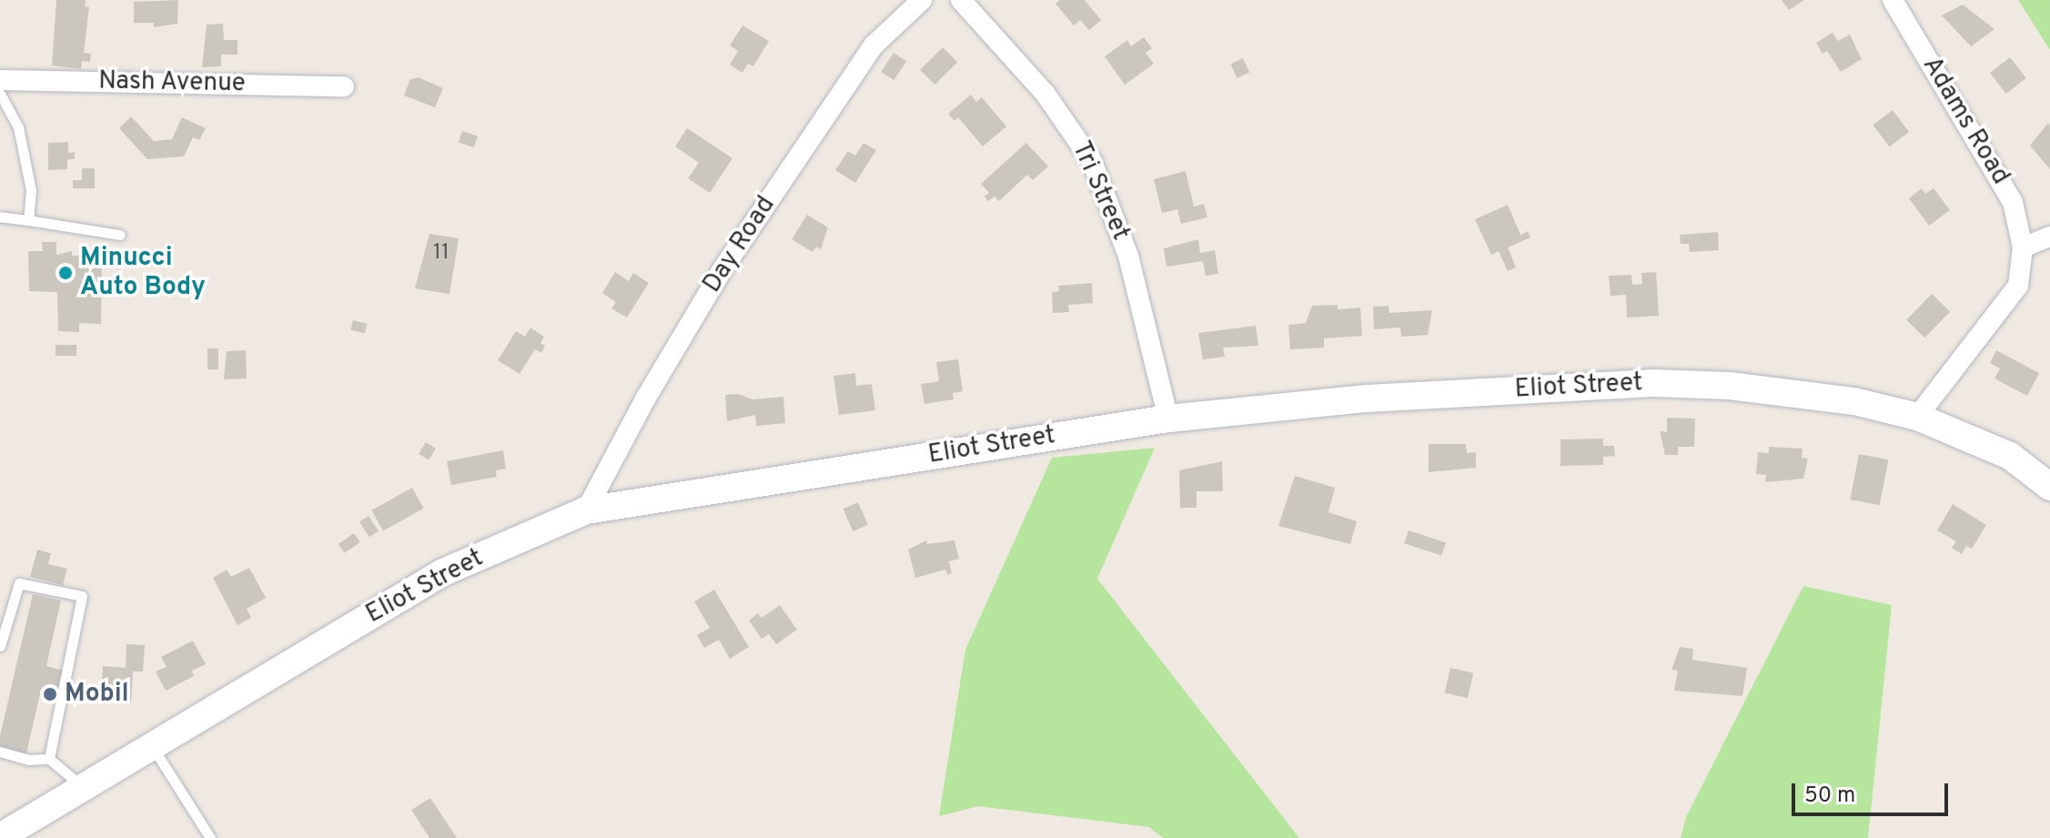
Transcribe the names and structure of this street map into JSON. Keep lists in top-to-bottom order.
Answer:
{
  "streets": {
    "street": [
      "Nash Avenue",
      "Adams Road",
      "Tri Street",
      "Day Road",
      "Eliot Street"
    ]
  },
  "crossings": [
    ["Adams Road", "Eliot Street"],
    ["Tri Street", "Eliot Street"],
    ["Day Road", "Eliot Street"]
  ],
  "places": ["Minucci Auto Body", "Mobil"],
  "house_numbers": ["11"],
  "scale_bar": "50 m"
}
